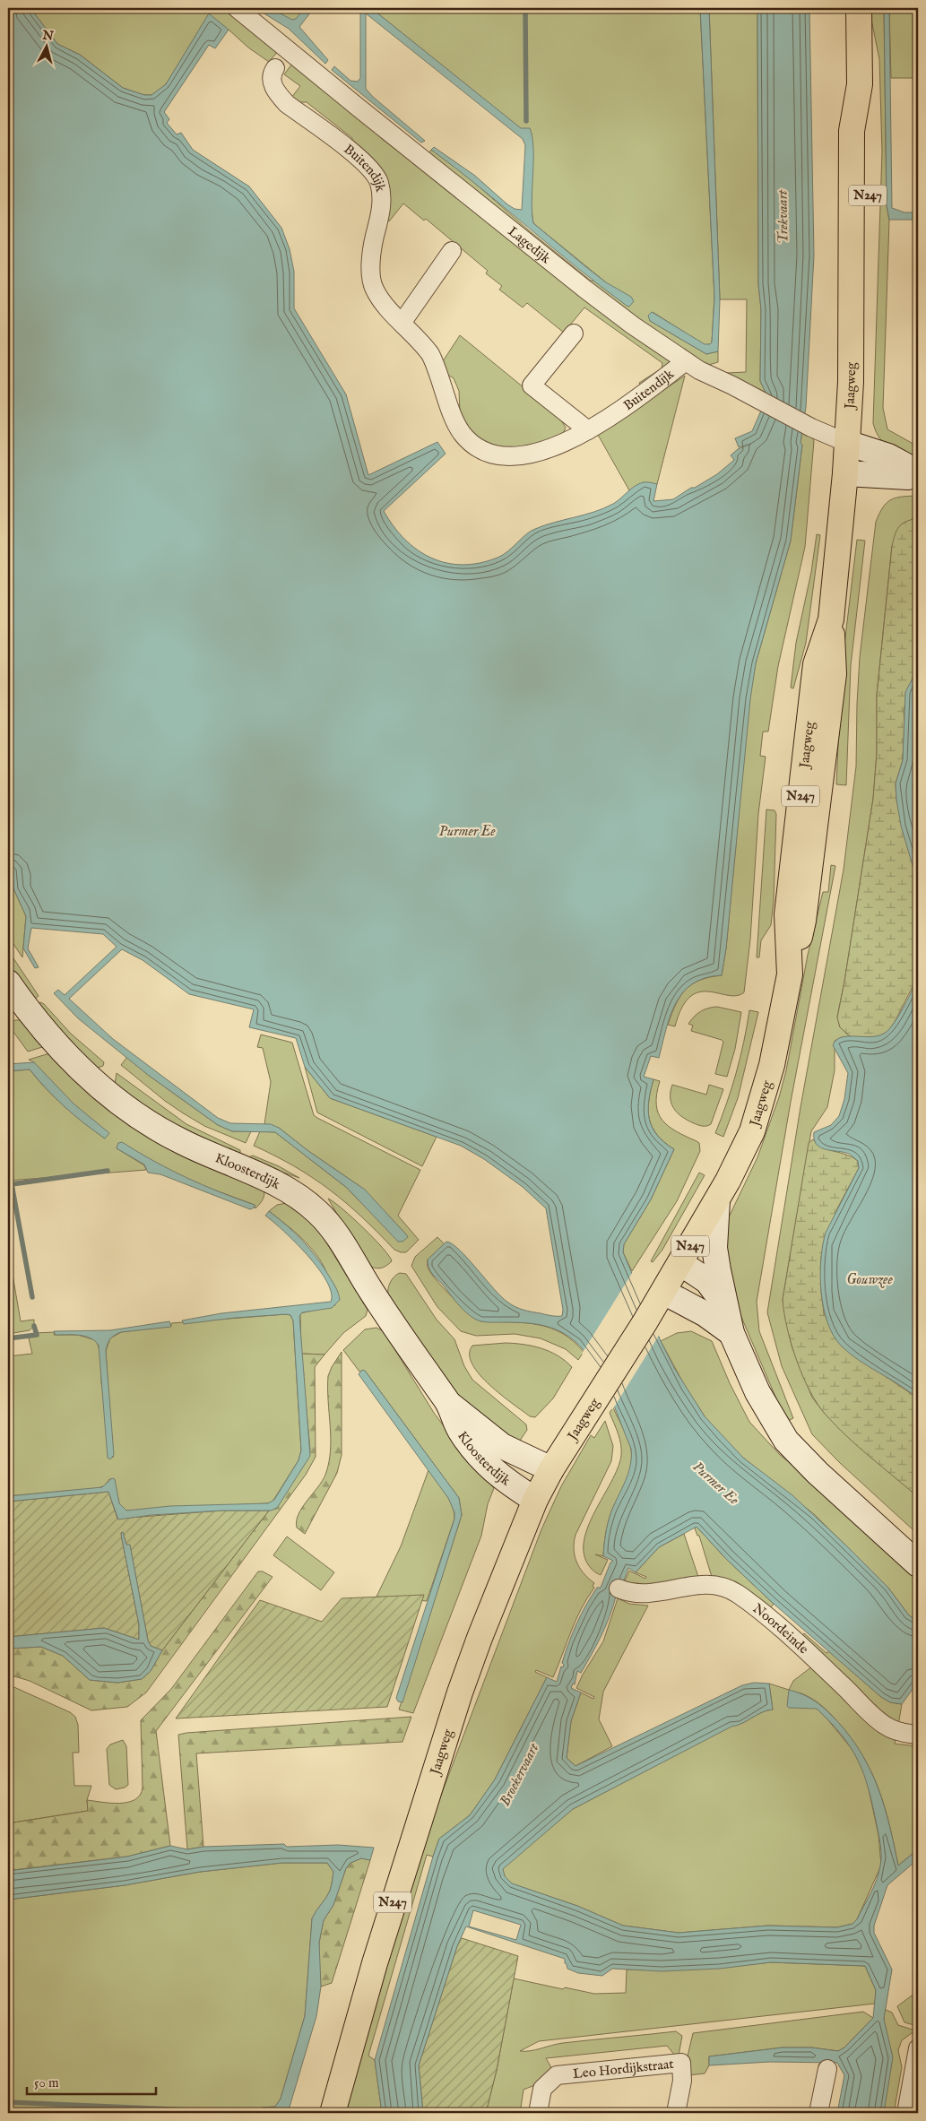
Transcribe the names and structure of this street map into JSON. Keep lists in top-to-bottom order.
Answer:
{
  "streets": {
    "main road": ["N247", "Jaagweg"],
    "street": [
      "Buitendijk",
      "Lagedijk",
      "Kloosterdijk",
      "Noordeinde",
      "Leo Hordijkstraat"
    ]
  },
  "crossings": [
    ["Buitendijk", "Lagedijk"],
    ["Lagedijk", "Jaagweg"],
    ["Jaagweg", "Kloosterdijk"]
  ],
  "water": [
    "Trekvaart",
    "Purmer Ee",
    "Gouwzee",
    "Broekervaart"
  ],
  "scale_bar": "50 m",
  "north": "top"
}
